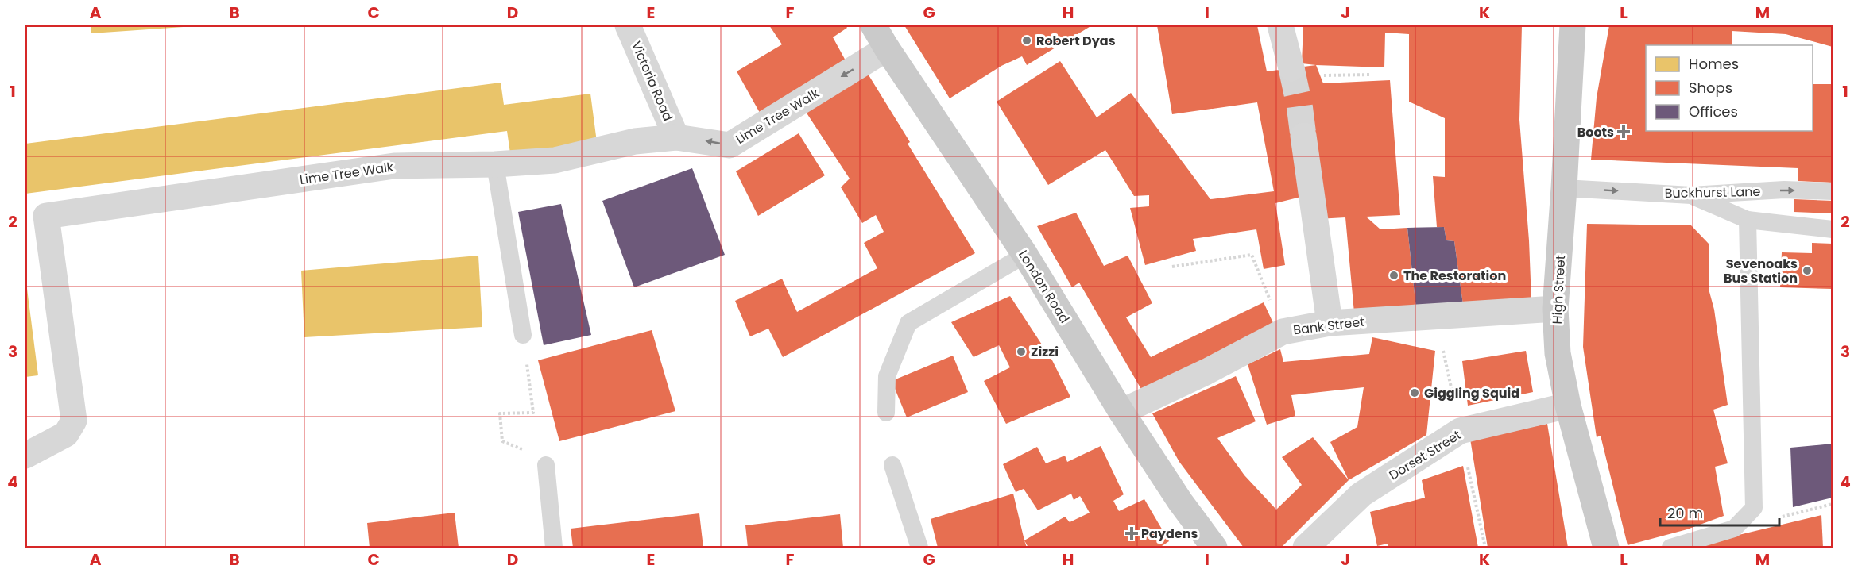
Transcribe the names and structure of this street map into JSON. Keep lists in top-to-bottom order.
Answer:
{
  "streets": {
    "main road": ["London Road", "High Street"],
    "street": [
      "Victoria Road",
      "Lime Tree Walk",
      "Bank Street",
      "Dorset Street"
    ],
    "lane": ["Buckhurst Lane"]
  },
  "crossings": [
    ["Victoria Road", "Lime Tree Walk"],
    ["Lime Tree Walk", "London Road"],
    ["Buckhurst Lane", "High Street"],
    ["London Road", "Bank Street"],
    ["High Street", "Bank Street"],
    ["High Street", "Dorset Street"]
  ],
  "places": {
    "other": [
      "Robert Dyas",
      "Sevenoaks Bus Station",
      "The Restoration",
      "Zizzi",
      "Giggling Squid"
    ],
    "health": ["Boots", "Paydens"]
  },
  "legend": ["Homes", "Shops", "Offices"],
  "scale_bar": "20 m",
  "grid": {
    "columns": [
      "A",
      "B",
      "C",
      "D",
      "E",
      "F",
      "G",
      "H",
      "I",
      "J",
      "K",
      "L",
      "M"
    ],
    "rows": [
      "1",
      "2",
      "3",
      "4"
    ]
  }
}
